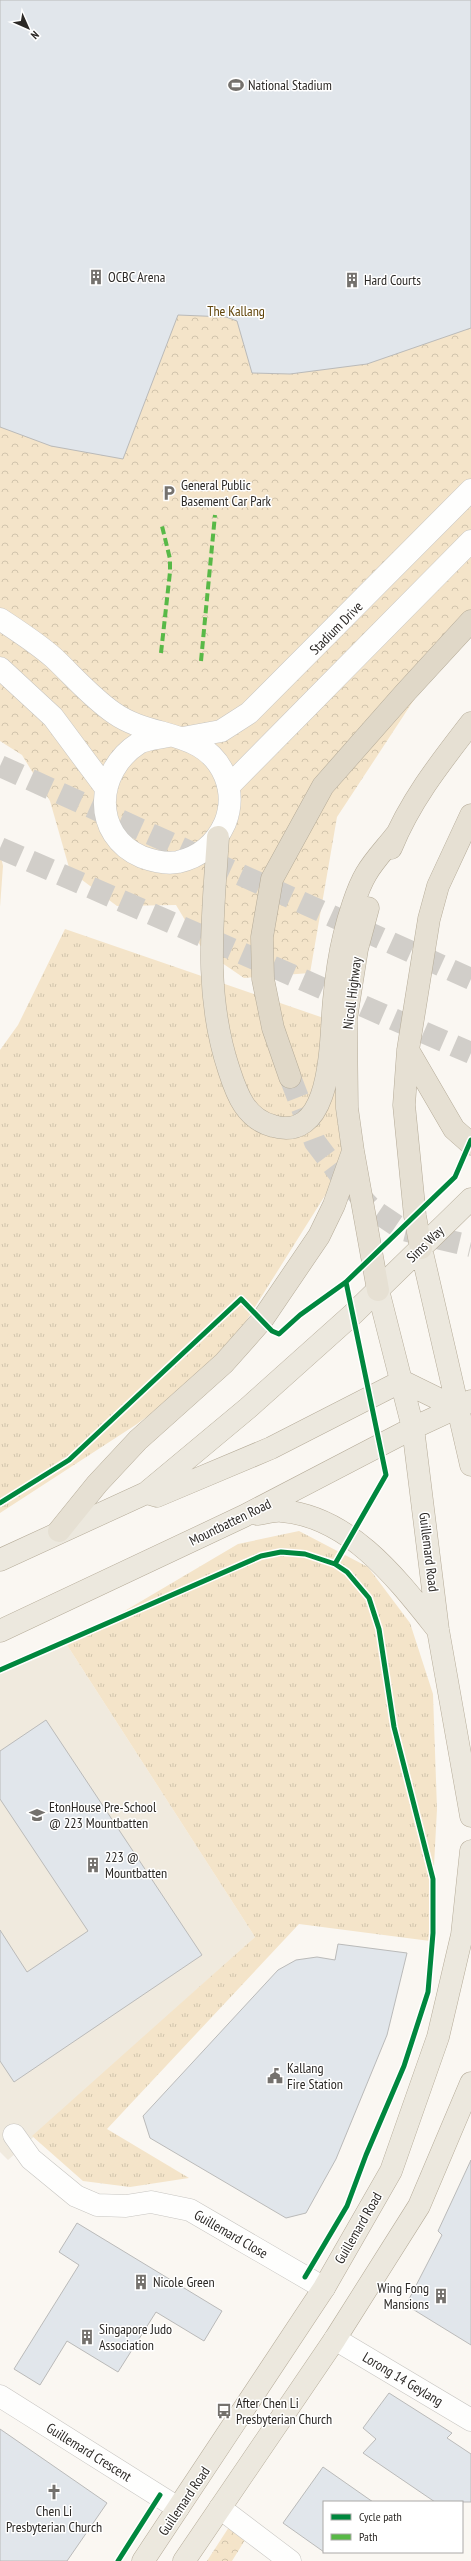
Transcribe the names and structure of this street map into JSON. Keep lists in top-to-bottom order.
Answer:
{
  "streets": {
    "highway": ["Nicoll Highway"],
    "main road": ["Sims Way", "Mountbatten Road", "Guillemard Road"],
    "street": [
      "Stadium Drive",
      "Guillemard Close",
      "Lorong 14 Geylang",
      "Guillemard Crescent"
    ]
  },
  "crossings": [
    ["Nicoll Highway", "Sims Way"],
    ["Nicoll Highway", "Guillemard Road"],
    ["Sims Way", "Guillemard Road"],
    ["Mountbatten Road", "Guillemard Road"],
    ["Guillemard Road", "Guillemard Close"],
    ["Guillemard Road", "Guillemard Crescent"]
  ],
  "parks": ["The Kallang"],
  "places": {
    "sports": ["National Stadium"],
    "building": [
      "OCBC Arena",
      "Hard Courts",
      "223 @ Mountbatten",
      "Nicole Green",
      "Wing Fong Mansions",
      "Singapore Judo Association"
    ],
    "parking": ["General Public Basement Car Park"],
    "school or university": ["EtonHouse Pre-School @ 223 Mountbatten"],
    "public building": ["Kallang Fire Station"],
    "bus stop": ["After Chen Li Presbyterian Church"],
    "church": ["Chen Li Presbyterian Church"]
  },
  "legend": ["Cycle path", "Path"],
  "north": "bottom right"
}
